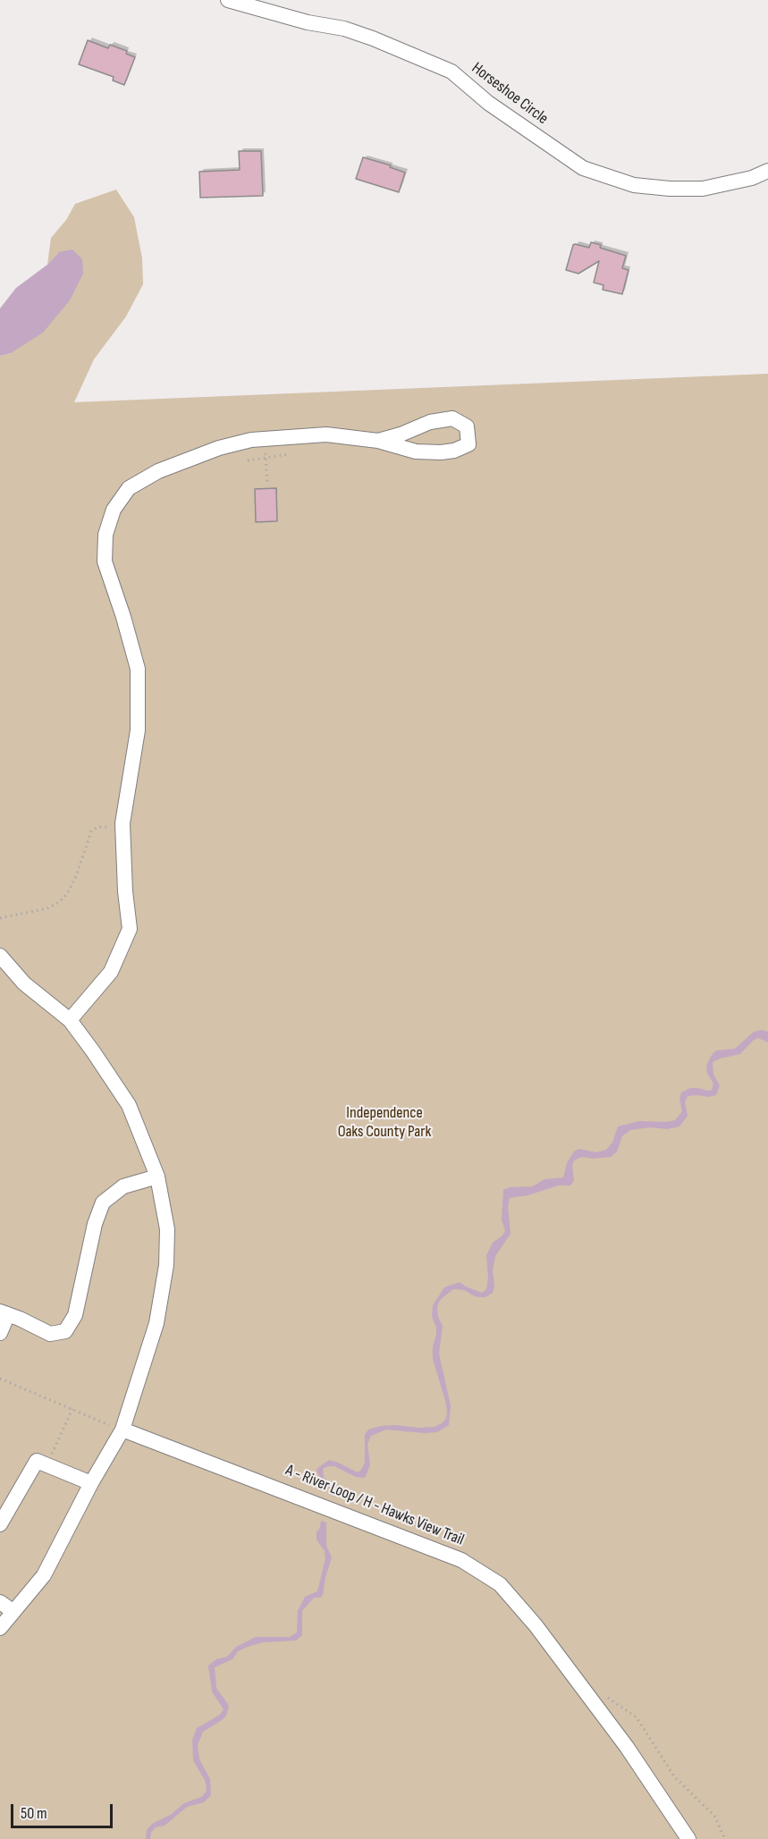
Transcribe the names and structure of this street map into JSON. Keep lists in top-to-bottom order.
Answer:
{
  "streets": {
    "street": ["Horseshoe Circle"]
  },
  "parks": ["Independence Oaks County Park"],
  "scale_bar": "50 m"
}
